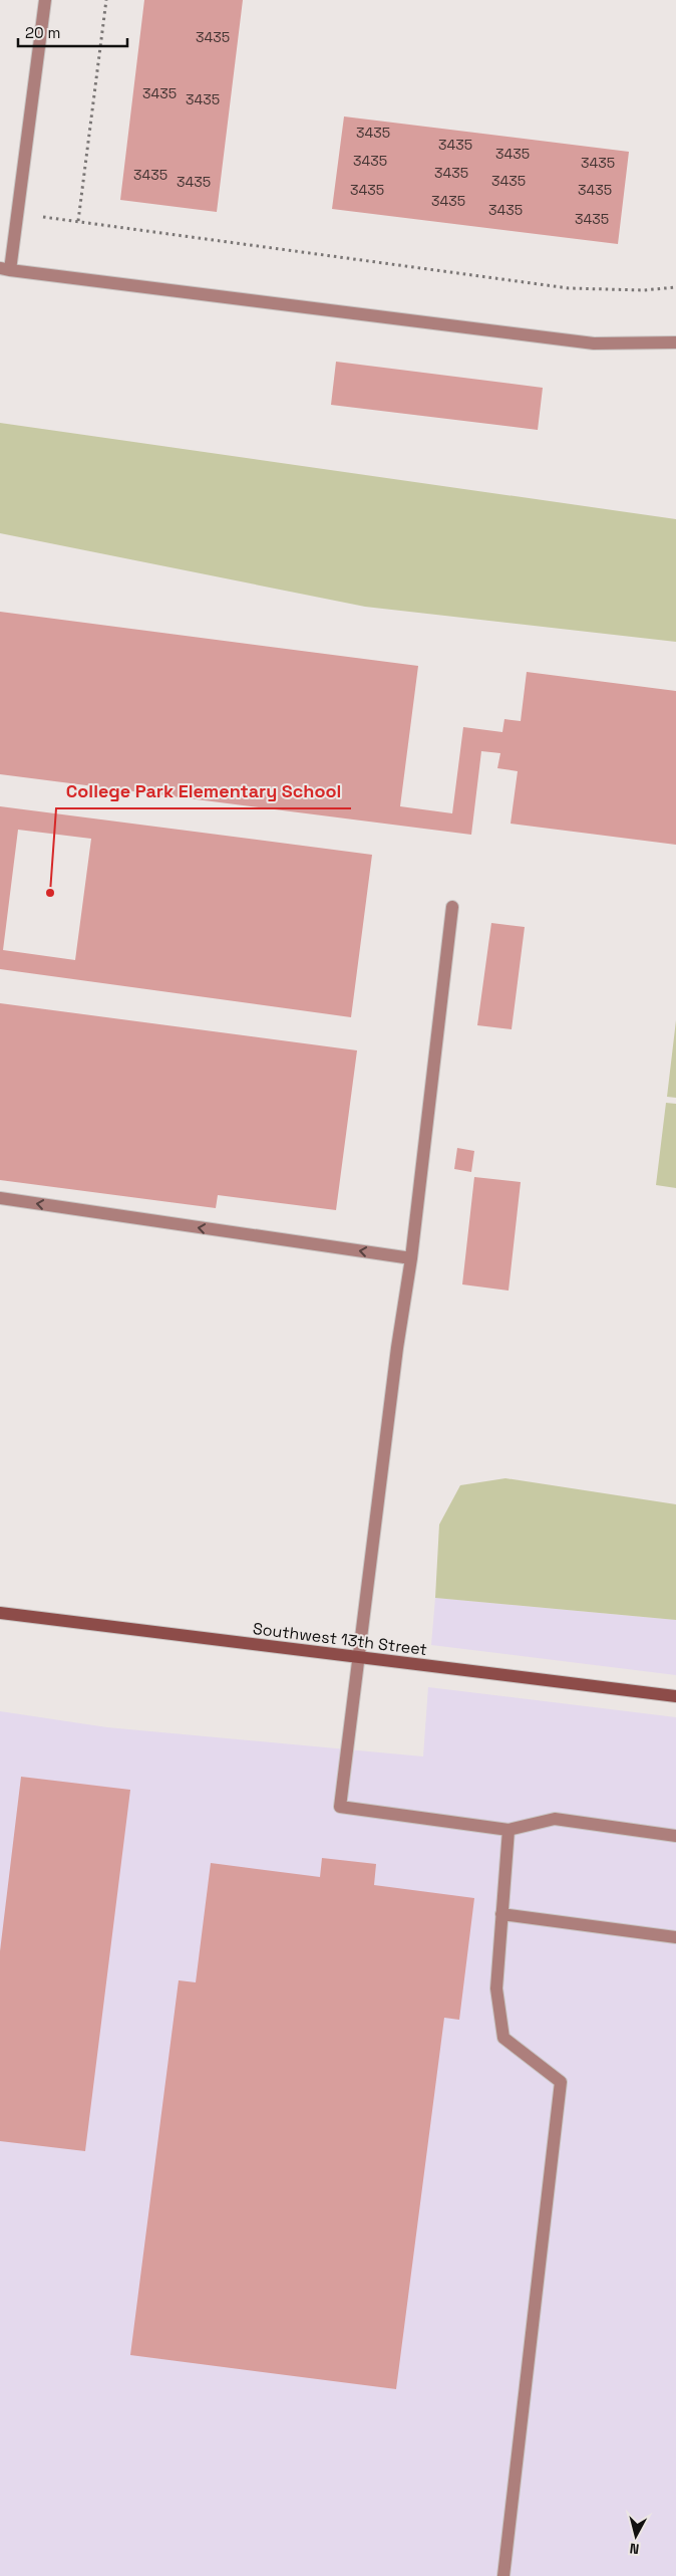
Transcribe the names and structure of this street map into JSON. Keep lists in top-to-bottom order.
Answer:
{
  "streets": {
    "street": ["Southwest 13th Street"]
  },
  "places": ["College Park Elementary School"],
  "house_numbers": [
    "3435",
    "3435",
    "3435",
    "3435",
    "3435",
    "3435",
    "3435",
    "3435",
    "3435",
    "3435",
    "3435",
    "3435",
    "3435",
    "3435",
    "3435",
    "3435",
    "3435"
  ],
  "scale_bar": "20 m",
  "north": "bottom"
}
